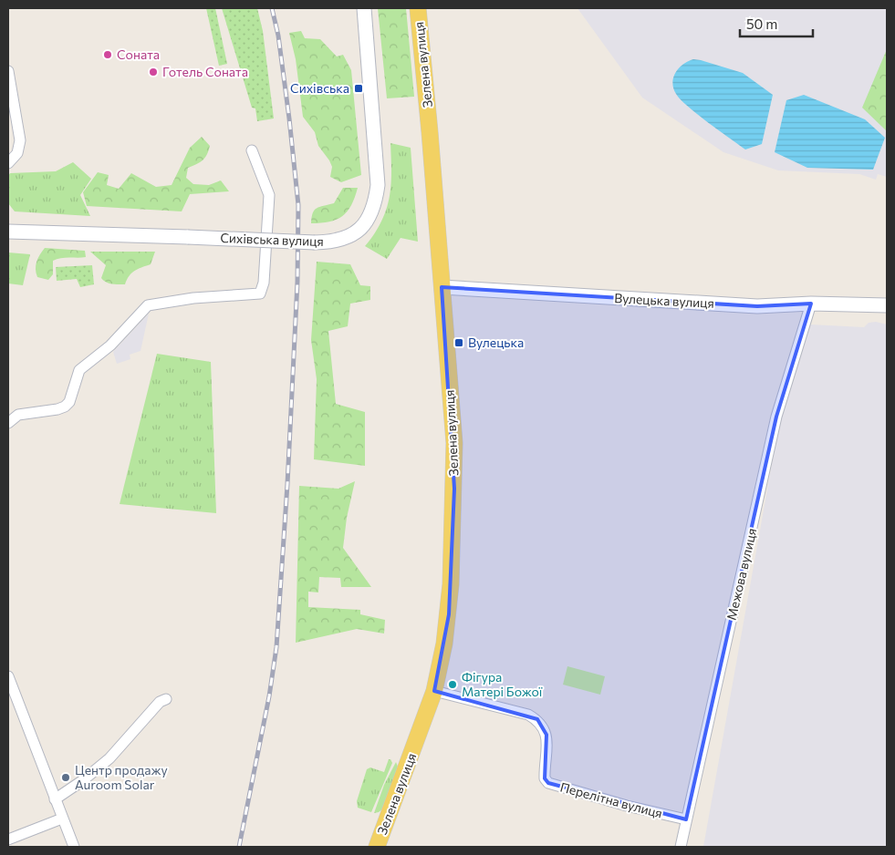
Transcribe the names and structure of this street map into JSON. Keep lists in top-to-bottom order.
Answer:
{
  "streets": {
    "main road": ["Зелена вулиця", "Сихівська вулиця", "Вулецька вулиця"],
    "street": ["Межова вулиця", "Перелітна вулиця"]
  },
  "crossings": [
    ["Зелена вулиця", "Вулецька вулиця"],
    ["Зелена вулиця", "Перелітна вулиця"],
    ["Вулецька вулиця", "Межова вулиця"],
    ["Межова вулиця", "Перелітна вулиця"]
  ],
  "places": {
    "other": [
      "Соната",
      "Готель Соната",
      "Фігура Матері Божої",
      "Центр продажу Auroom Solar"
    ],
    "transit": ["Сихівська", "Вулецька"]
  },
  "scale_bar": "50 m"
}
